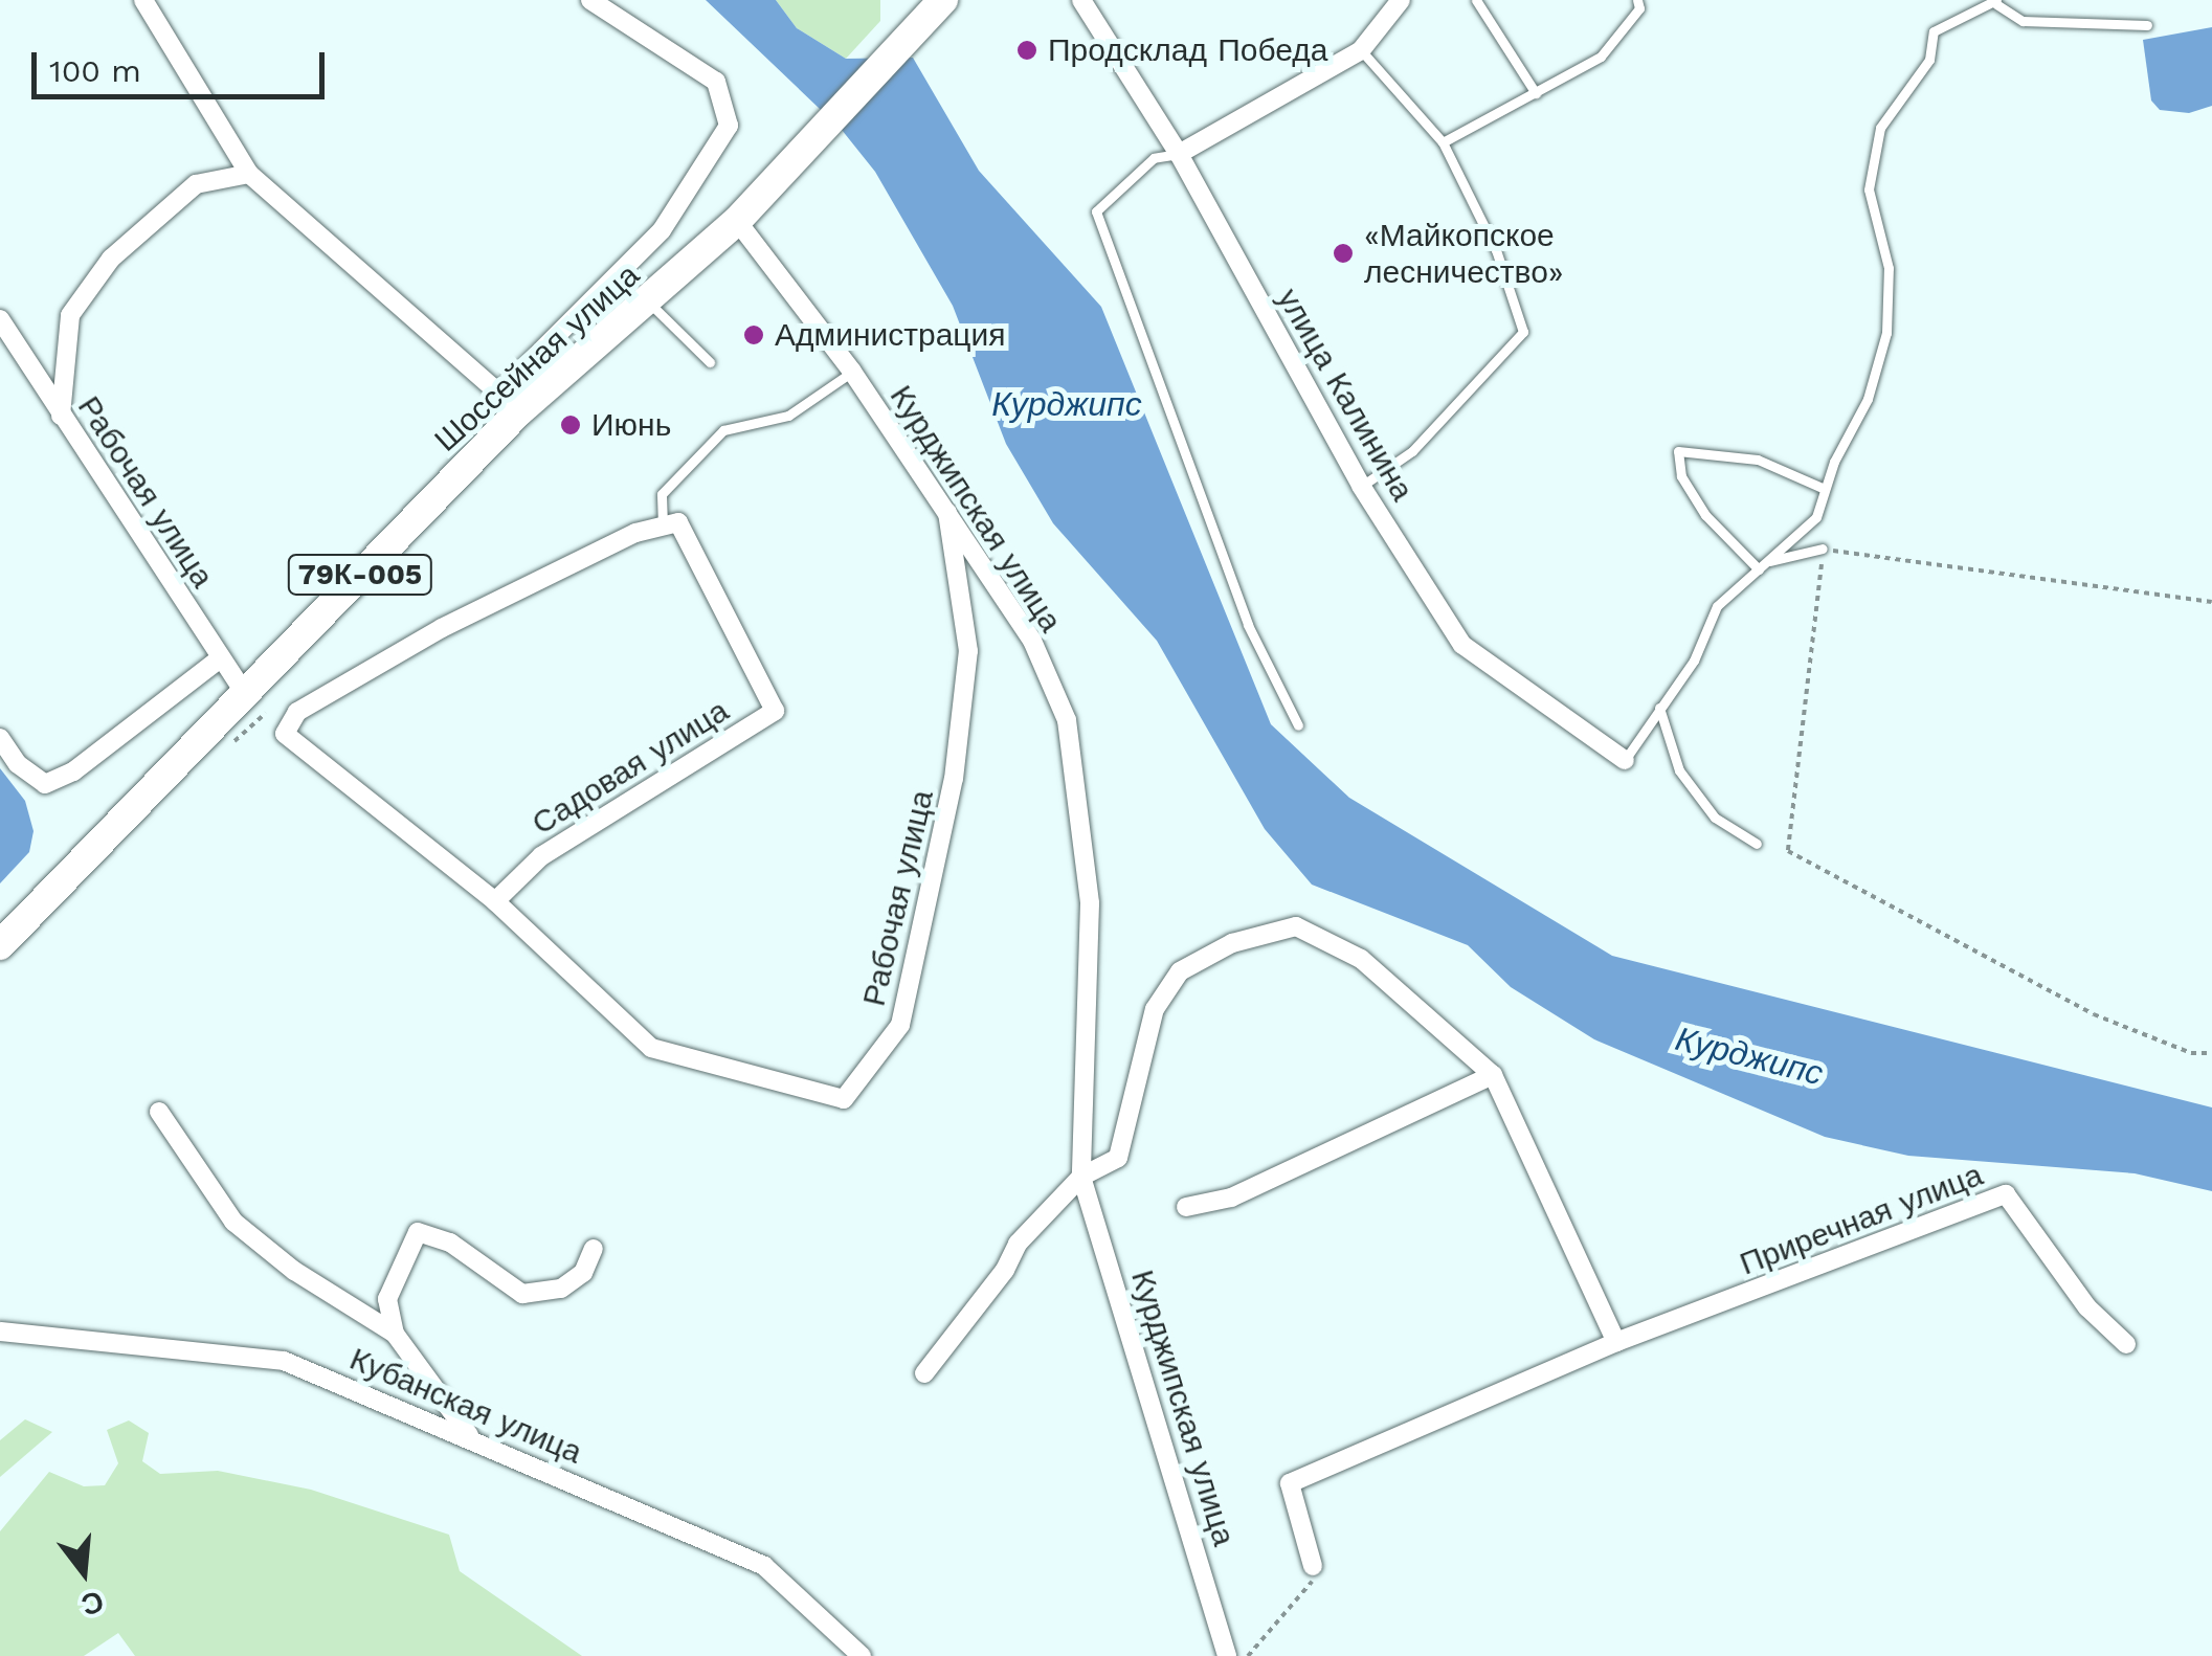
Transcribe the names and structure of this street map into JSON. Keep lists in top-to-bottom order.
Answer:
{
  "streets": {
    "main road": ["Шоссейная улица", "79К-005"],
    "street": [
      "улица Калинина",
      "Рабочая улица",
      "Курджипская улица",
      "Садовая улица",
      "Приречная улица",
      "Кубанская улица"
    ]
  },
  "crossings": [
    ["Шоссейная улица", "Рабочая улица"],
    ["Шоссейная улица", "Курджипская улица"],
    ["Рабочая улица", "Курджипская улица"],
    ["Рабочая улица", "Садовая улица"]
  ],
  "water": ["Курджипс"],
  "places": [
    "Продсклад Победа",
    "«Майкопское лесничество»",
    "Администрация",
    "Июнь"
  ],
  "scale_bar": "100 m",
  "north": "bottom"
}
